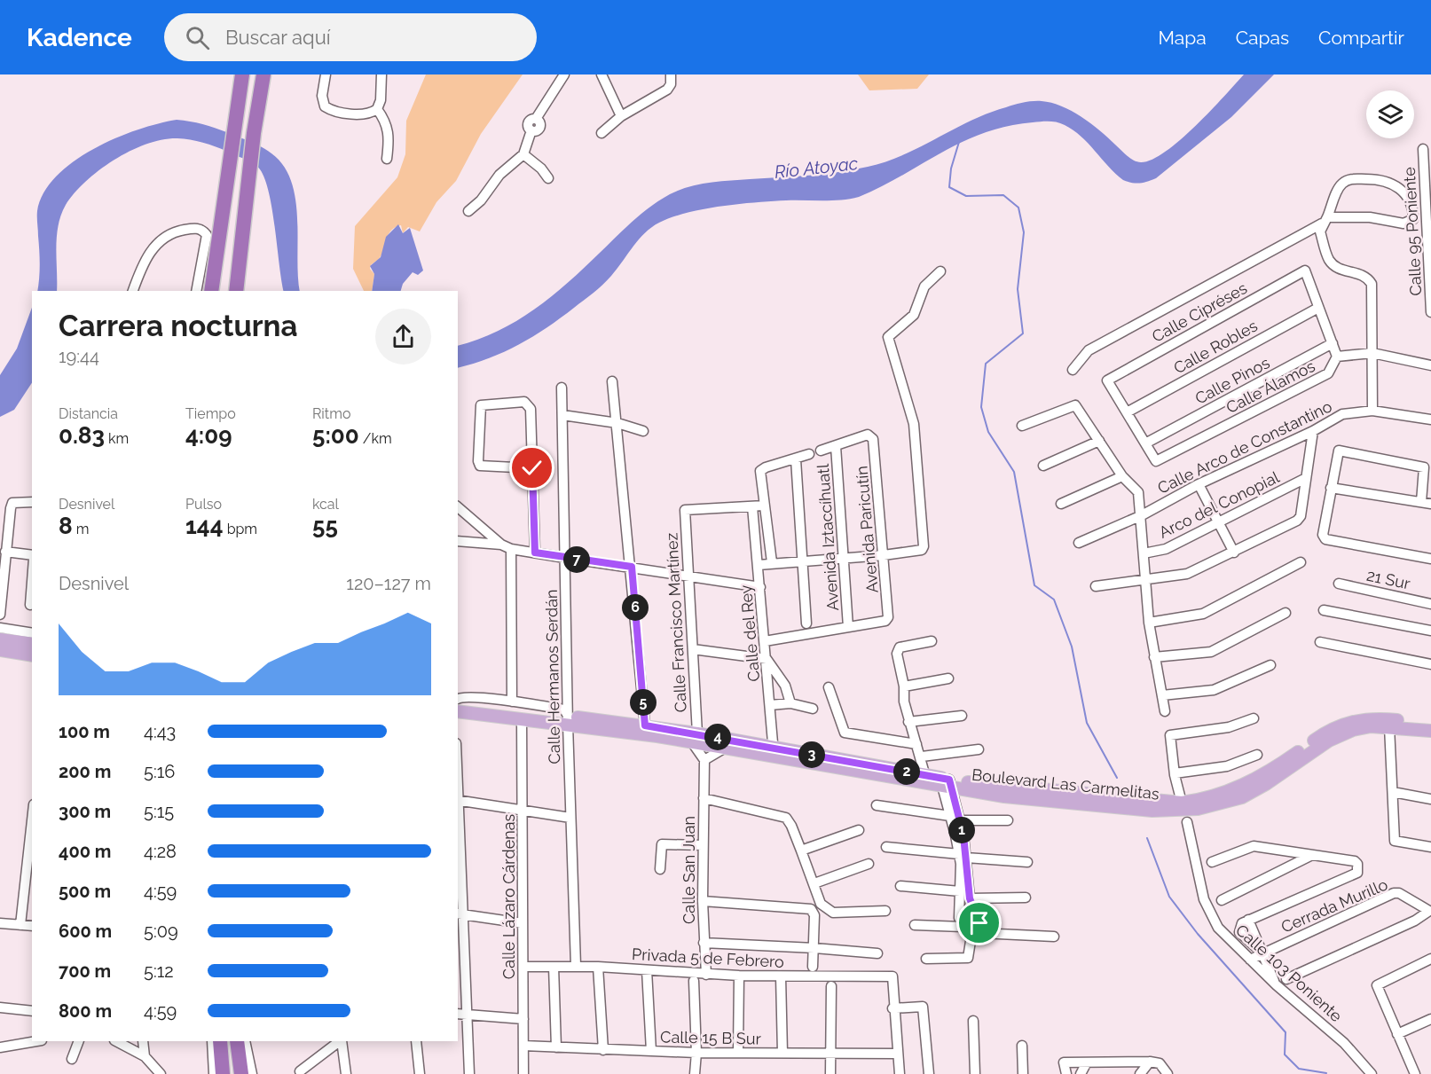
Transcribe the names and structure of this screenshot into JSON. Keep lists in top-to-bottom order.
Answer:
{
  "streets": {
    "main road": ["Boulevard Las Carmelitas"],
    "street": [
      "Calle 95 Poniente",
      "Calle Cipréses",
      "Calle Robles",
      "Calle Pinos",
      "Calle Álamos",
      "Calle Arco de Constantino",
      "Arco del Conopial",
      "Avenida Paricutín",
      "Avenida Iztaccíhuatl",
      "21 Sur",
      "Calle Francisco Martínez",
      "Calle del Rey",
      "Calle Hermanos Serdán",
      "Calle San Juan",
      "Calle Lázaro Cárdenas",
      "Cerrada Murillo",
      "Privada 5 de Febrero",
      "Calle 103 Poniente",
      "Calle 15 B Sur"
    ]
  },
  "crossings": [
    ["Calle Cipréses", "Calle Robles"],
    ["Calle Pinos", "Calle Álamos"],
    ["Avenida Paricutín", "Avenida Iztaccíhuatl"],
    ["Calle Francisco Martínez", "Calle del Rey"],
    ["Calle Francisco Martínez", "Boulevard Las Carmelitas"],
    ["Calle del Rey", "Boulevard Las Carmelitas"],
    ["Calle Hermanos Serdán", "Boulevard Las Carmelitas"],
    ["Calle Hermanos Serdán", "Privada 5 de Febrero"],
    ["Boulevard Las Carmelitas", "Calle Lázaro Cárdenas"],
    ["Calle San Juan", "Privada 5 de Febrero"],
    ["Calle Lázaro Cárdenas", "Privada 5 de Febrero"],
    ["Calle Lázaro Cárdenas", "Calle 15 B Sur"],
    ["Cerrada Murillo", "Calle 103 Poniente"]
  ],
  "water": ["Río Atoyac"],
  "page": {
    "header": "Kadence",
    "search": "Buscar aquí",
    "nav": ["Mapa", "Capas", "Compartir"],
    "heading": ["Carrera nocturna", "19:44"],
    "stats": [
      ["Distancia", "0.83 km"],
      ["Tiempo", "4:09"],
      ["Ritmo", "5:00 /km"],
      ["Desnivel", "8 m"],
      ["Pulso", "144 bpm"],
      ["kcal", "55"]
    ],
    "pins": [
      "7",
      "6",
      "5",
      "4",
      "3",
      "2",
      "1"
    ],
    "chart": ["Desnivel", "120–127 m"],
    "list": [
      {
        "name": "100 m",
        "note": "4:43"
      },
      {
        "name": "200 m",
        "note": "5:16"
      },
      {
        "name": "300 m",
        "note": "5:15"
      },
      {
        "name": "400 m",
        "note": "4:28"
      },
      {
        "name": "500 m",
        "note": "4:59"
      },
      {
        "name": "600 m",
        "note": "5:09"
      },
      {
        "name": "700 m",
        "note": "5:12"
      },
      {
        "name": "800 m",
        "note": "4:59"
      }
    ]
  }
}
